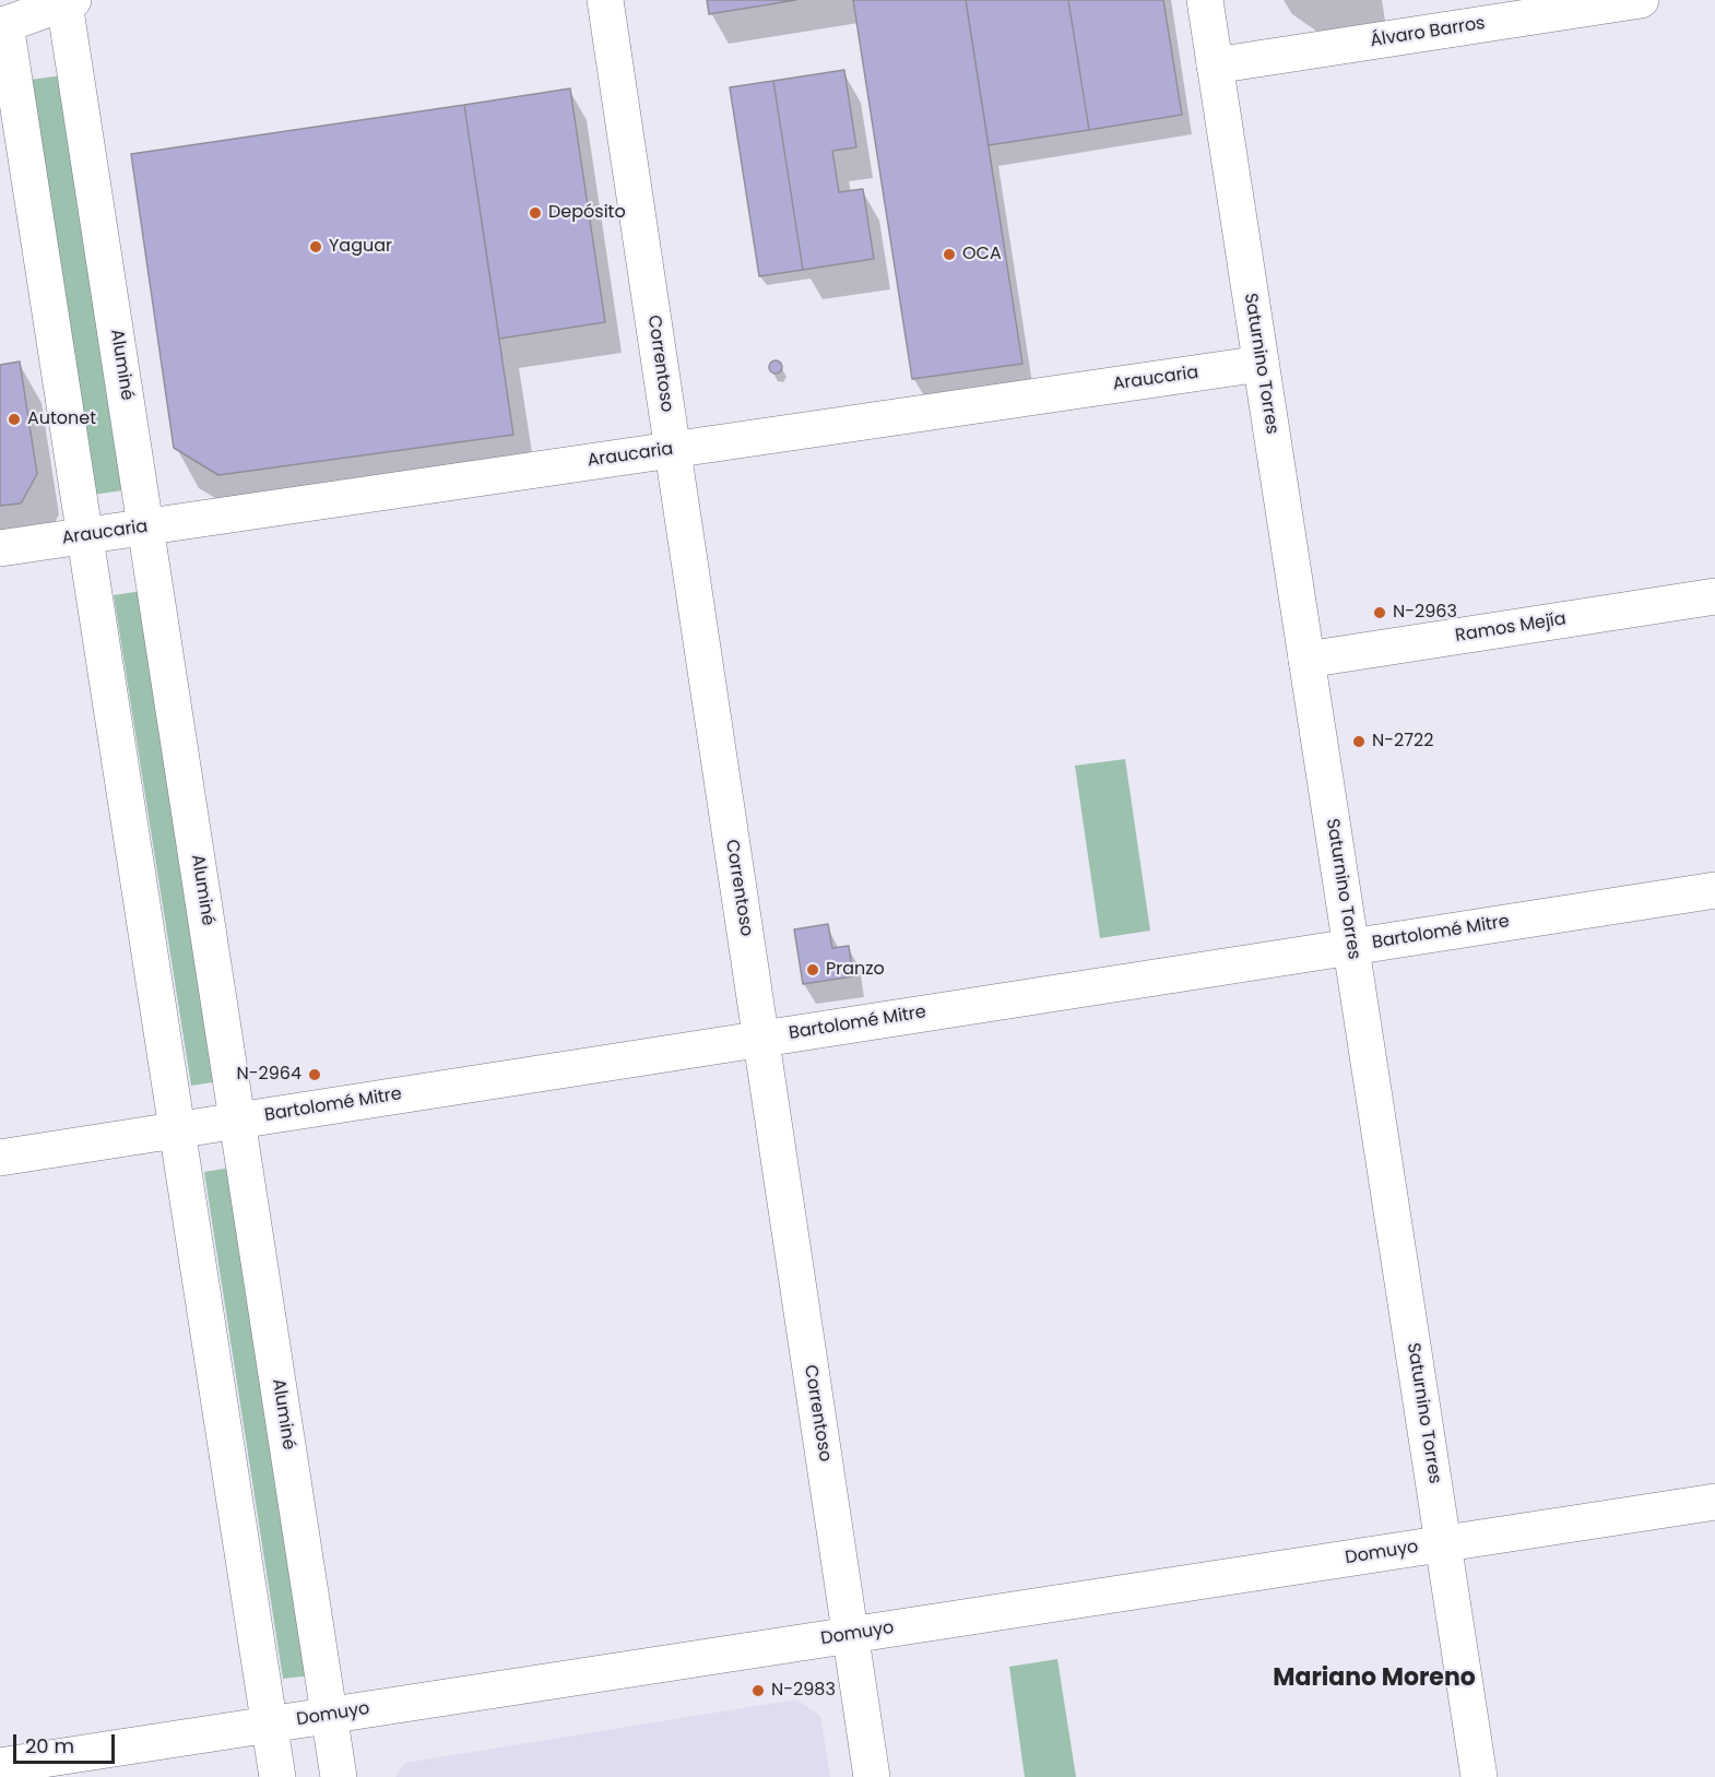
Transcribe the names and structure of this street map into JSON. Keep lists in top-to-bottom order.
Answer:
{
  "streets": {
    "main road": [
      "Álvaro Barros",
      "Correntoso",
      "Saturnino Torres",
      "Aluminé",
      "Araucaria",
      "Ramos Mejía",
      "Bartolomé Mitre",
      "Domuyo"
    ]
  },
  "crossings": [
    ["Álvaro Barros", "Saturnino Torres"],
    ["Correntoso", "Araucaria"],
    ["Correntoso", "Bartolomé Mitre"],
    ["Correntoso", "Domuyo"],
    ["Saturnino Torres", "Araucaria"],
    ["Saturnino Torres", "Ramos Mejía"],
    ["Saturnino Torres", "Bartolomé Mitre"],
    ["Saturnino Torres", "Domuyo"],
    ["Aluminé", "Araucaria"],
    ["Aluminé", "Bartolomé Mitre"],
    ["Aluminé", "Domuyo"]
  ],
  "districts": ["Mariano Moreno"],
  "places": [
    "Depósito",
    "Yaguar",
    "OCA",
    "Autonet",
    "N-2963",
    "N-2722",
    "Pranzo",
    "N-2964",
    "N-2983"
  ],
  "scale_bar": "20 m"
}
